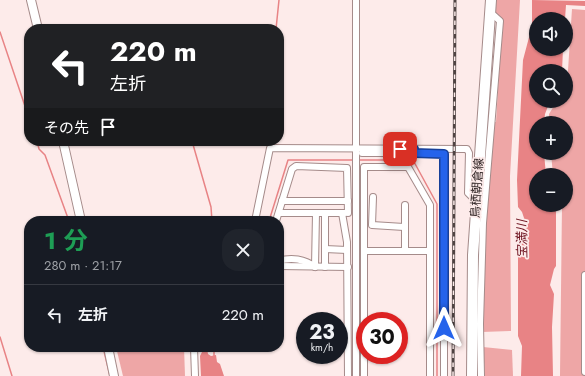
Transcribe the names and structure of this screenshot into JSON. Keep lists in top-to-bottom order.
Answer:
{
  "streets": {
    "main road": ["鳥栖朝倉線"]
  },
  "water": ["宝満川"],
  "page": {
    "map_buttons": ["+", "−"],
    "turn": ["220 m", "左折"],
    "then": "その先",
    "heading": ["1 分", "280 m · 21:17"],
    "list": [
      {
        "name": "左折",
        "value": "220 m"
      }
    ],
    "speed": "23 km/h",
    "limit": "30"
  }
}
